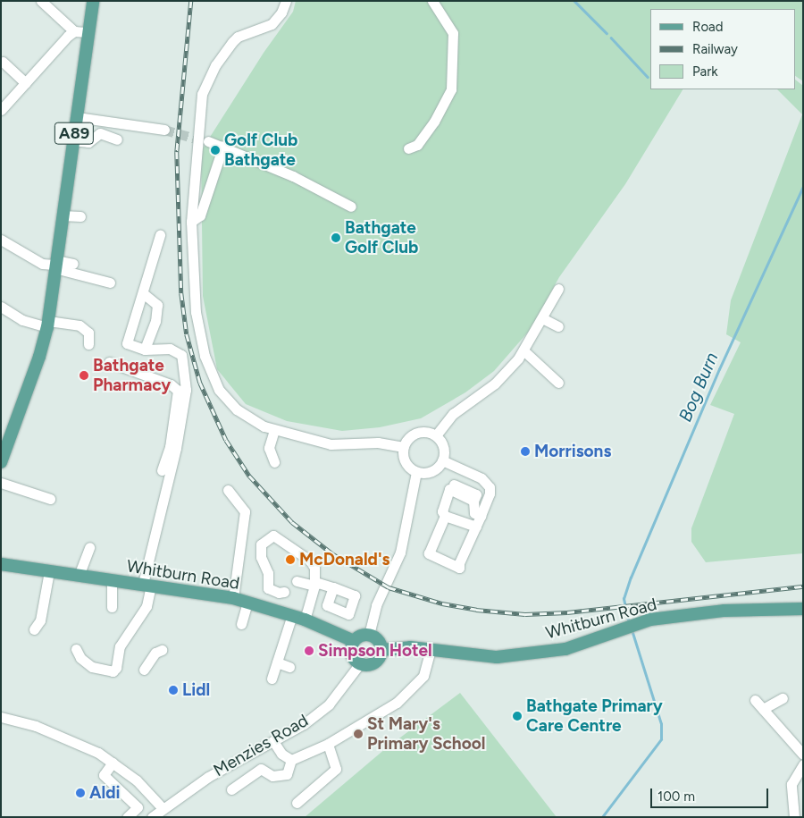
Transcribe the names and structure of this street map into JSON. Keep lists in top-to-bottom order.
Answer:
{
  "streets": {
    "main road": ["A89", "Whitburn Road"],
    "street": ["Menzies Road"]
  },
  "crossings": [
    ["Whitburn Road", "Menzies Road"]
  ],
  "water": ["Bog Burn"],
  "places": [
    "Golf Club Bathgate",
    "Bathgate Golf Club",
    "Bathgate Pharmacy",
    "Morrisons",
    "McDonald's",
    "Simpson Hotel",
    "Lidl",
    "Bathgate Primary Care Centre",
    "St Mary's Primary School",
    "Aldi"
  ],
  "legend": ["Road", "Railway", "Park"],
  "scale_bar": "100 m"
}
